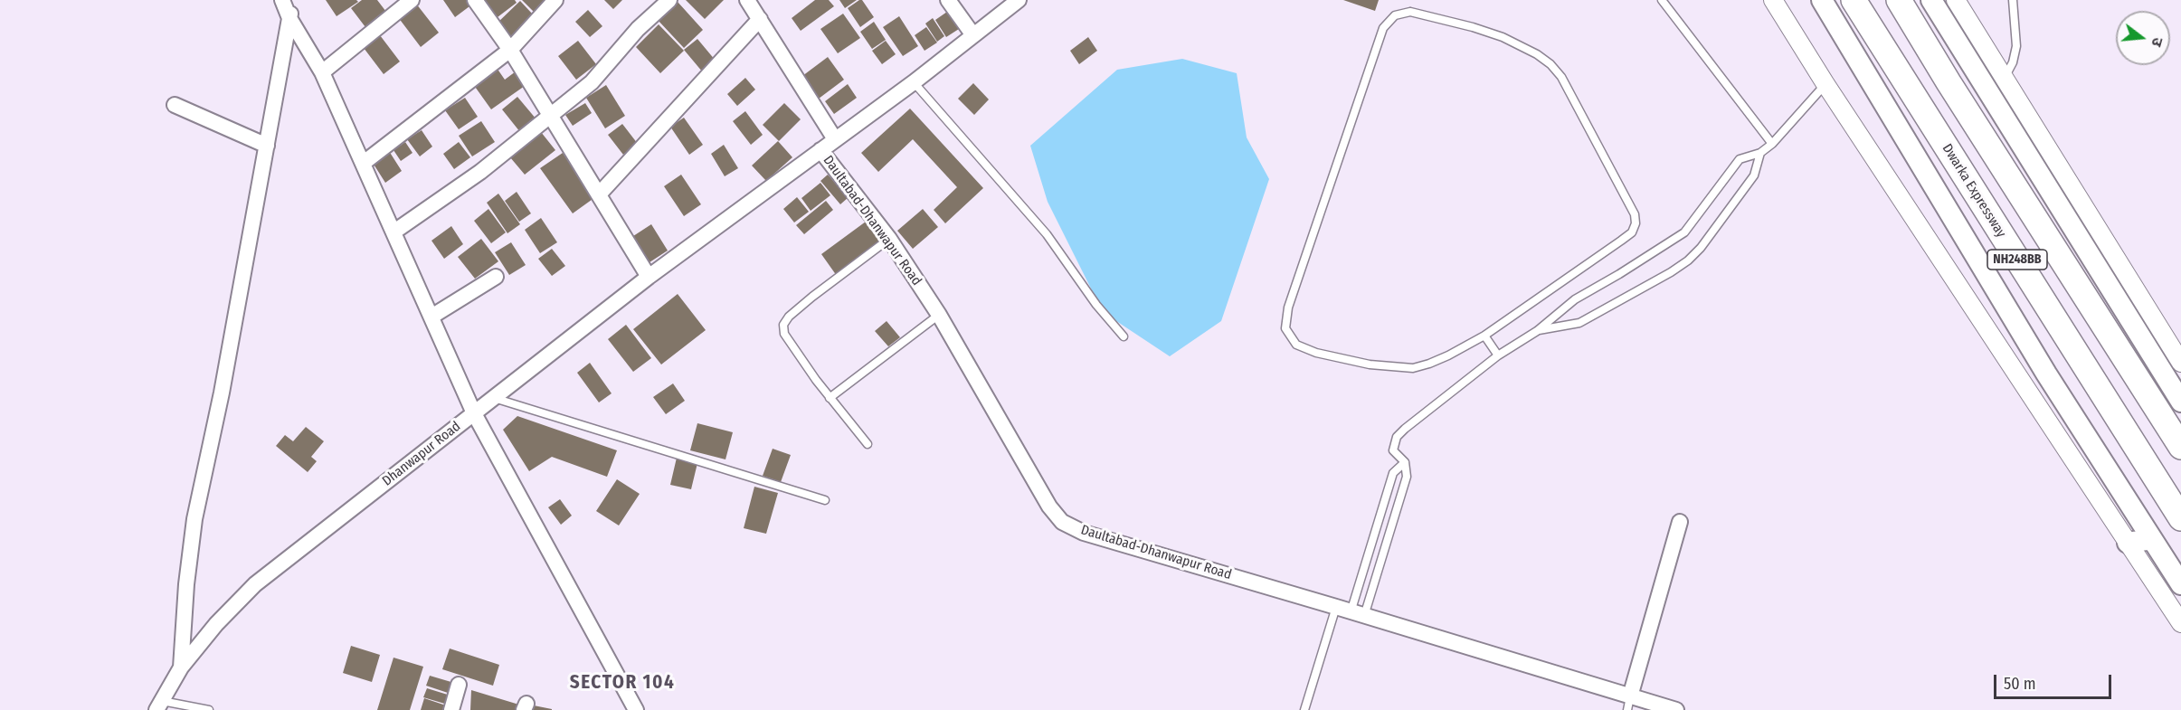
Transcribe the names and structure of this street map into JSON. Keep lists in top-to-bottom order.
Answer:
{
  "streets": {
    "highway": ["Dwarka Expressway", "NH248BB"],
    "street": ["Daultabad-Dhanwapur Road", "Dhanwapur Road"]
  },
  "districts": ["SECTOR 104"],
  "scale_bar": "50 m",
  "north": "right"
}
